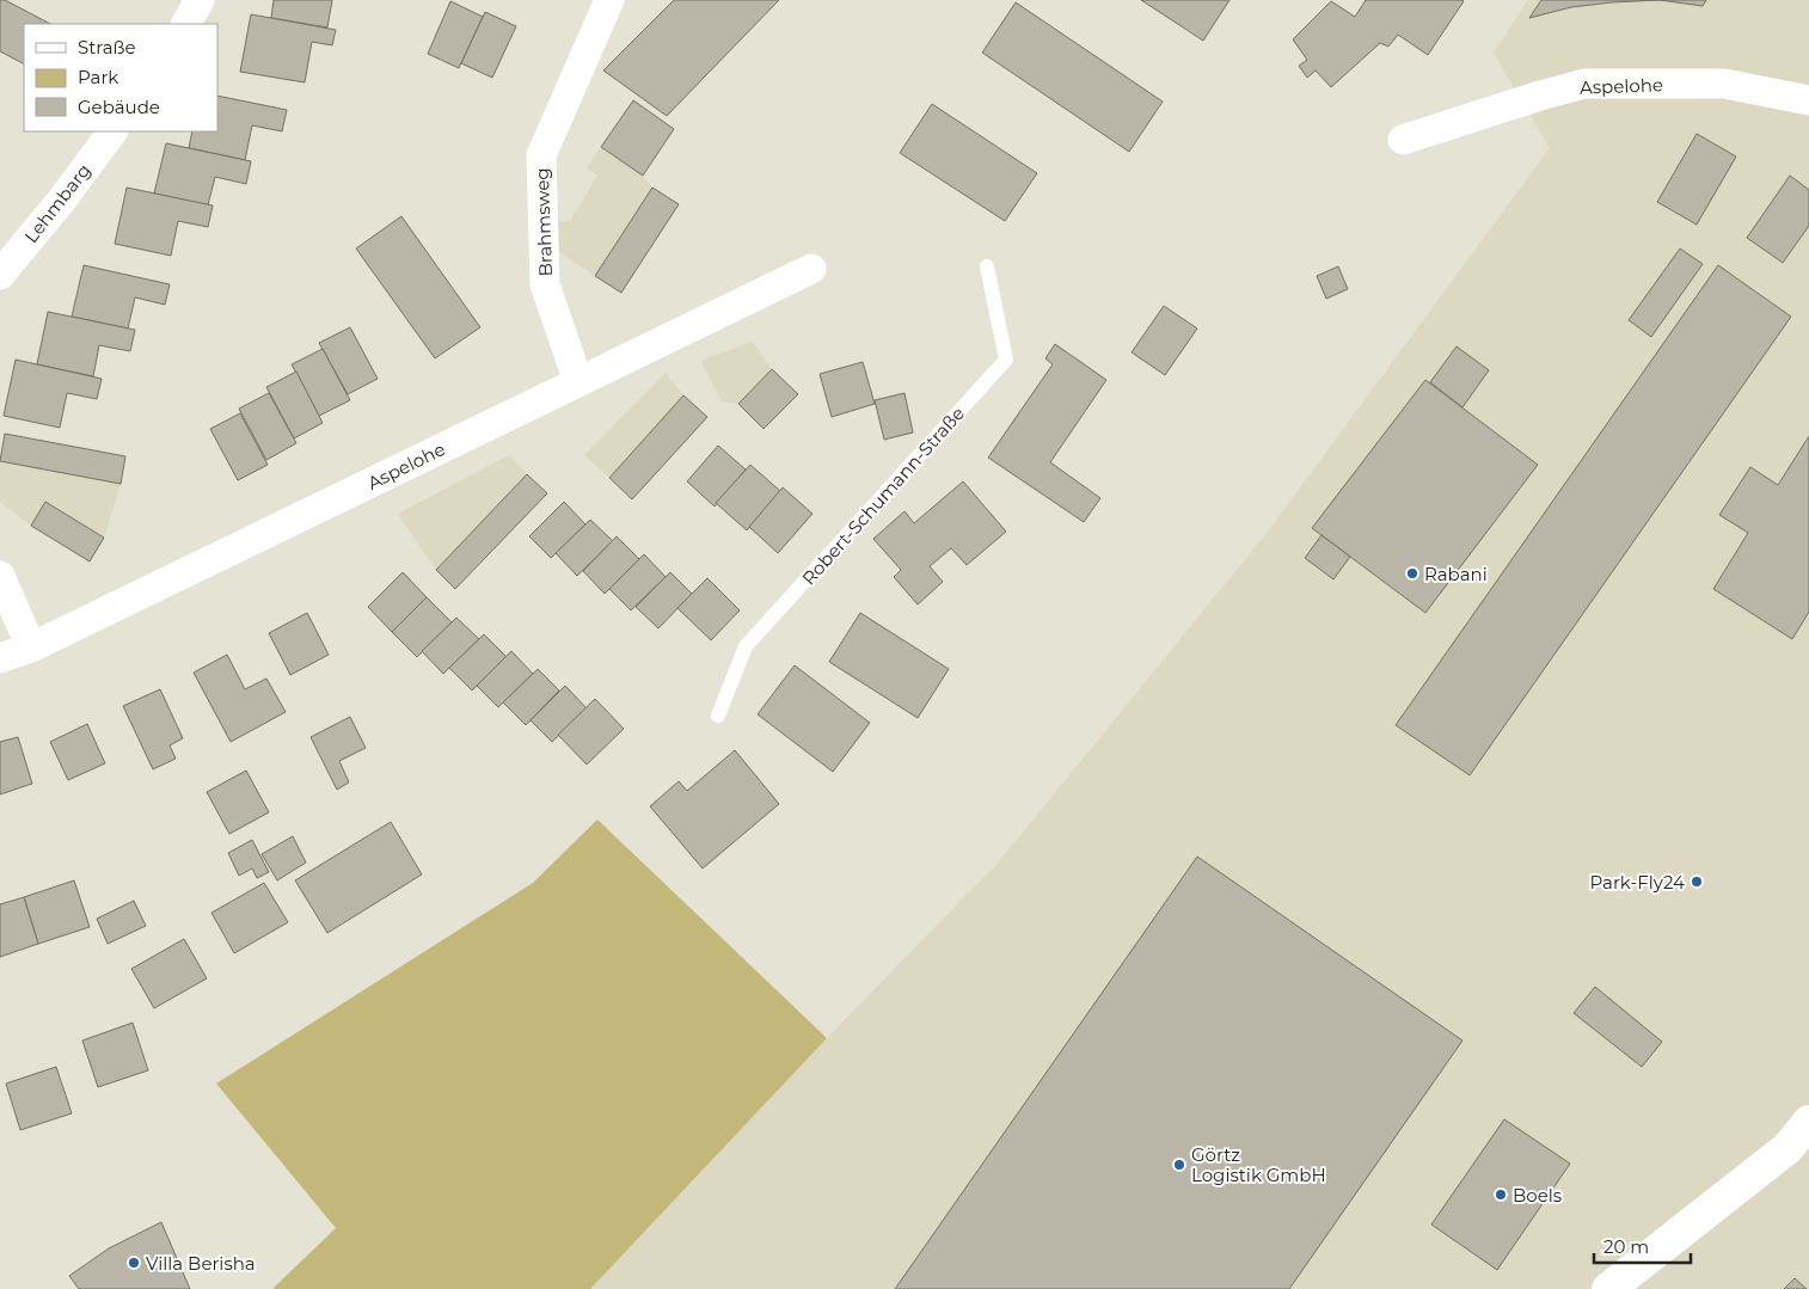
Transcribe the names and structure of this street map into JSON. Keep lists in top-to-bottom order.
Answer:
{
  "streets": {
    "street": ["Aspelohe", "Lehmbarg", "Brahmsweg"],
    "lane": ["Robert-Schumann-Straße"]
  },
  "crossings": [
    ["Aspelohe", "Brahmsweg"]
  ],
  "places": [
    "Rabani",
    "Park-Fly24",
    "Görtz Logistik GmbH",
    "Boels",
    "Villa Berisha"
  ],
  "legend": ["Straße", "Park", "Gebäude"],
  "scale_bar": "20 m"
}
